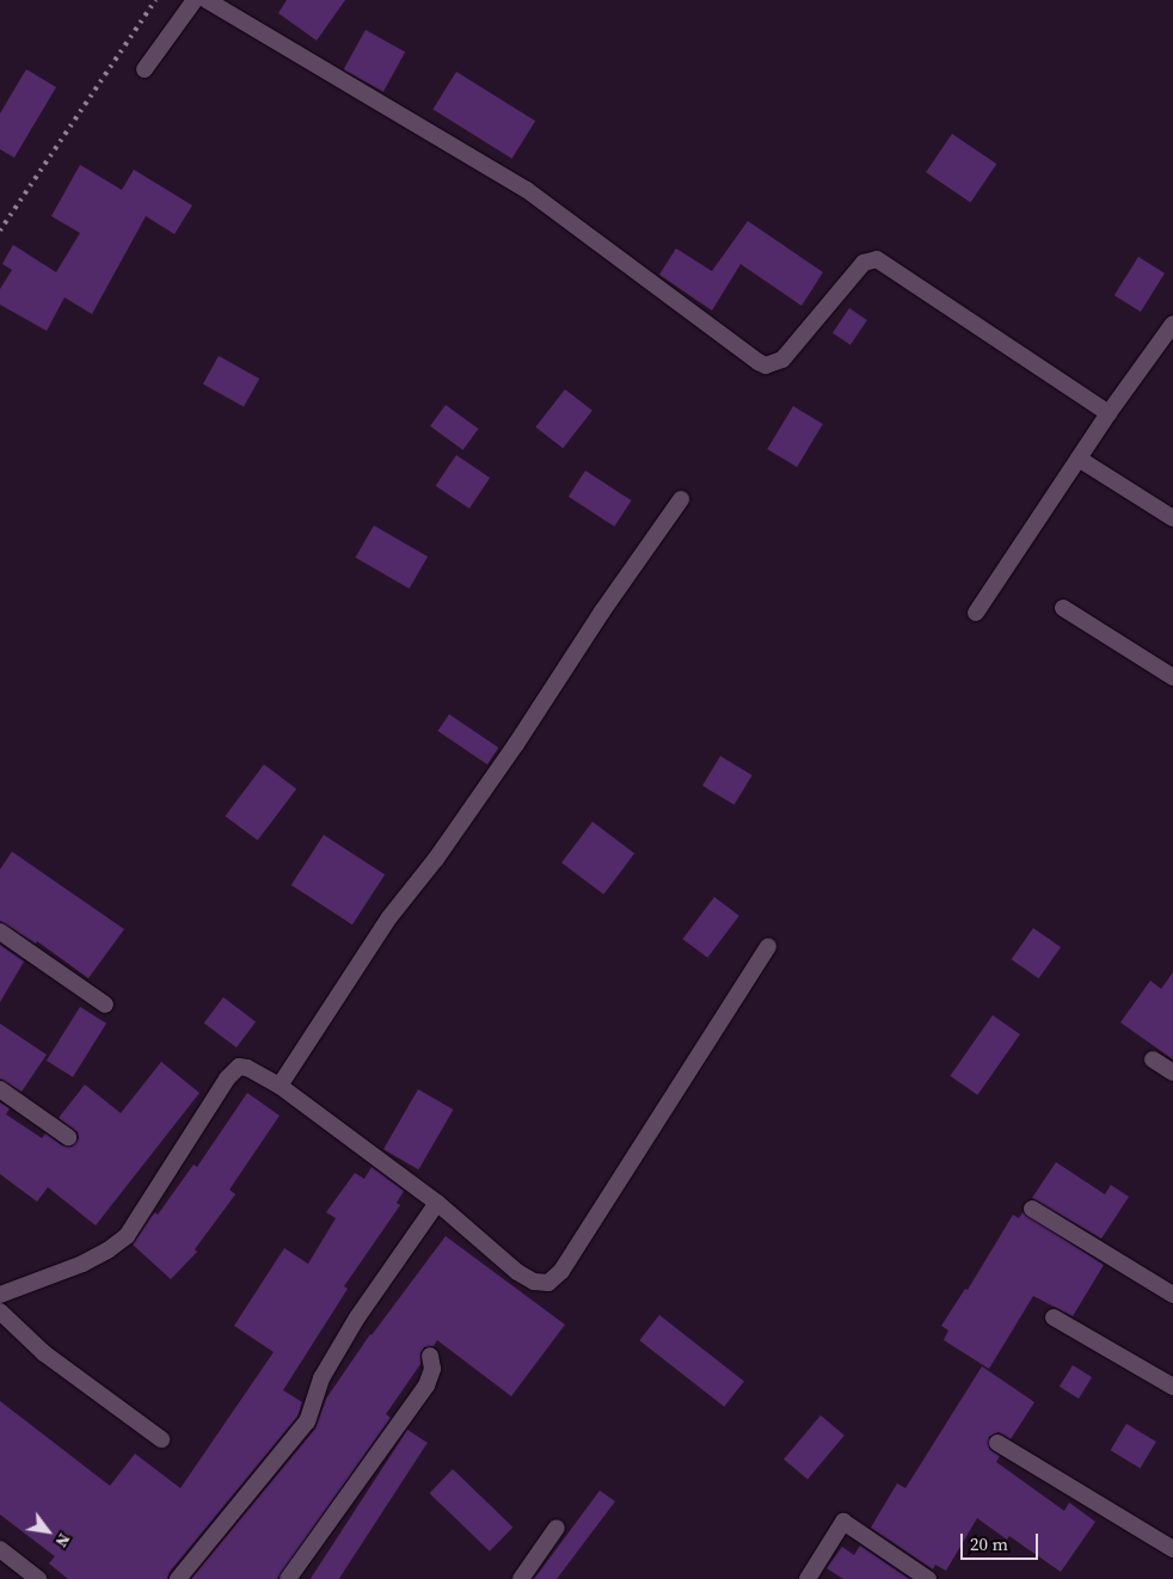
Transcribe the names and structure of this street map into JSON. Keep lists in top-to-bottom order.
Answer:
{
  "scale_bar": "20 m",
  "north": "bottom right"
}
